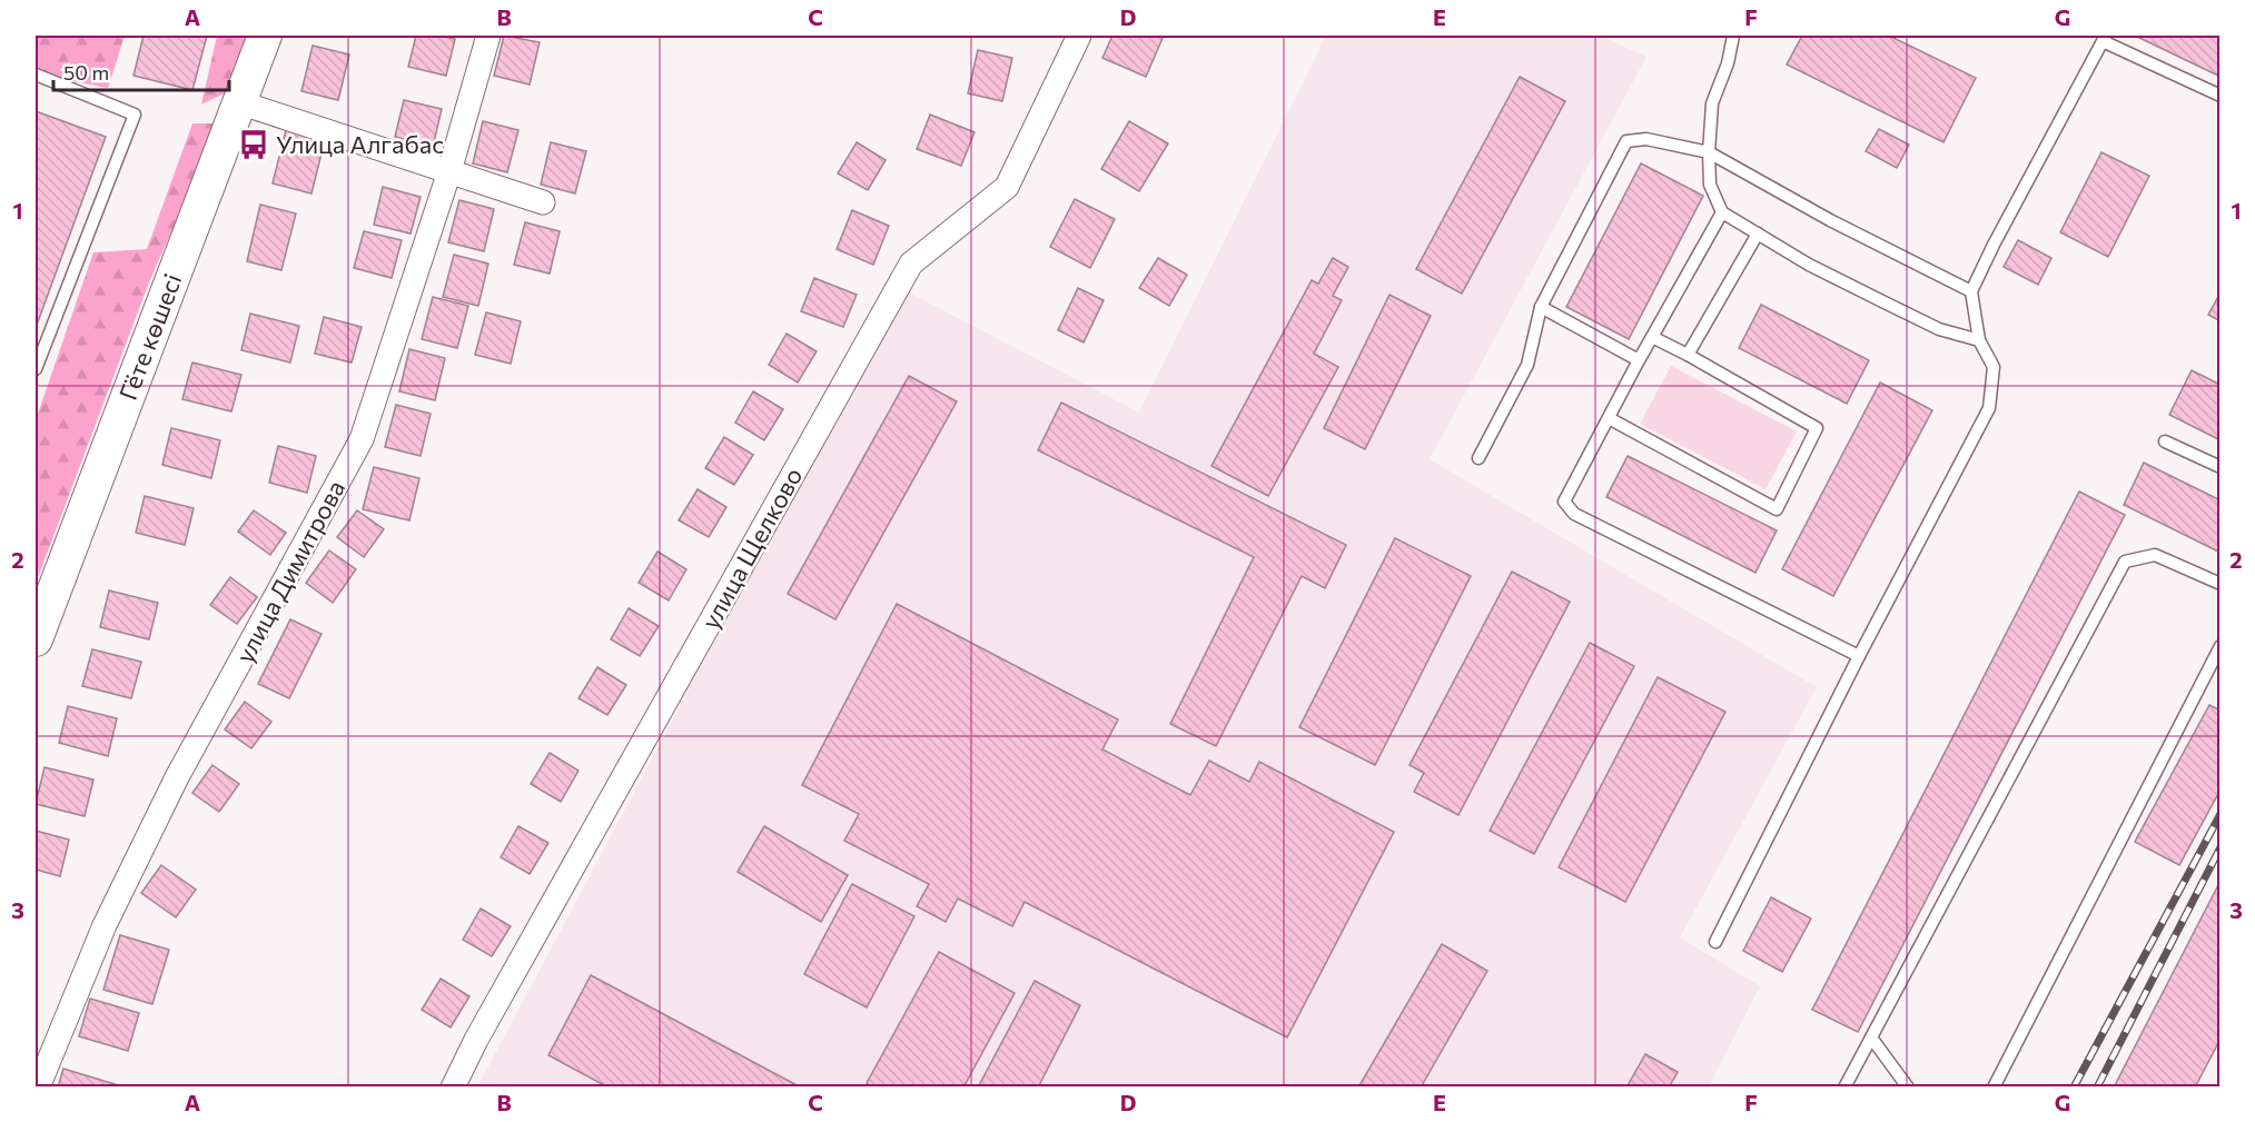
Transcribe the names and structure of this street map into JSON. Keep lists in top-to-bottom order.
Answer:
{
  "streets": {
    "main road": ["Гёте көшесі"],
    "street": ["улица Щелково", "улица Димитрова"]
  },
  "places": {
    "bus stop": ["Улица Алгабас"]
  },
  "scale_bar": "50 m",
  "grid": {
    "columns": [
      "A",
      "B",
      "C",
      "D",
      "E",
      "F",
      "G"
    ],
    "rows": ["1", "2", "3"]
  }
}
